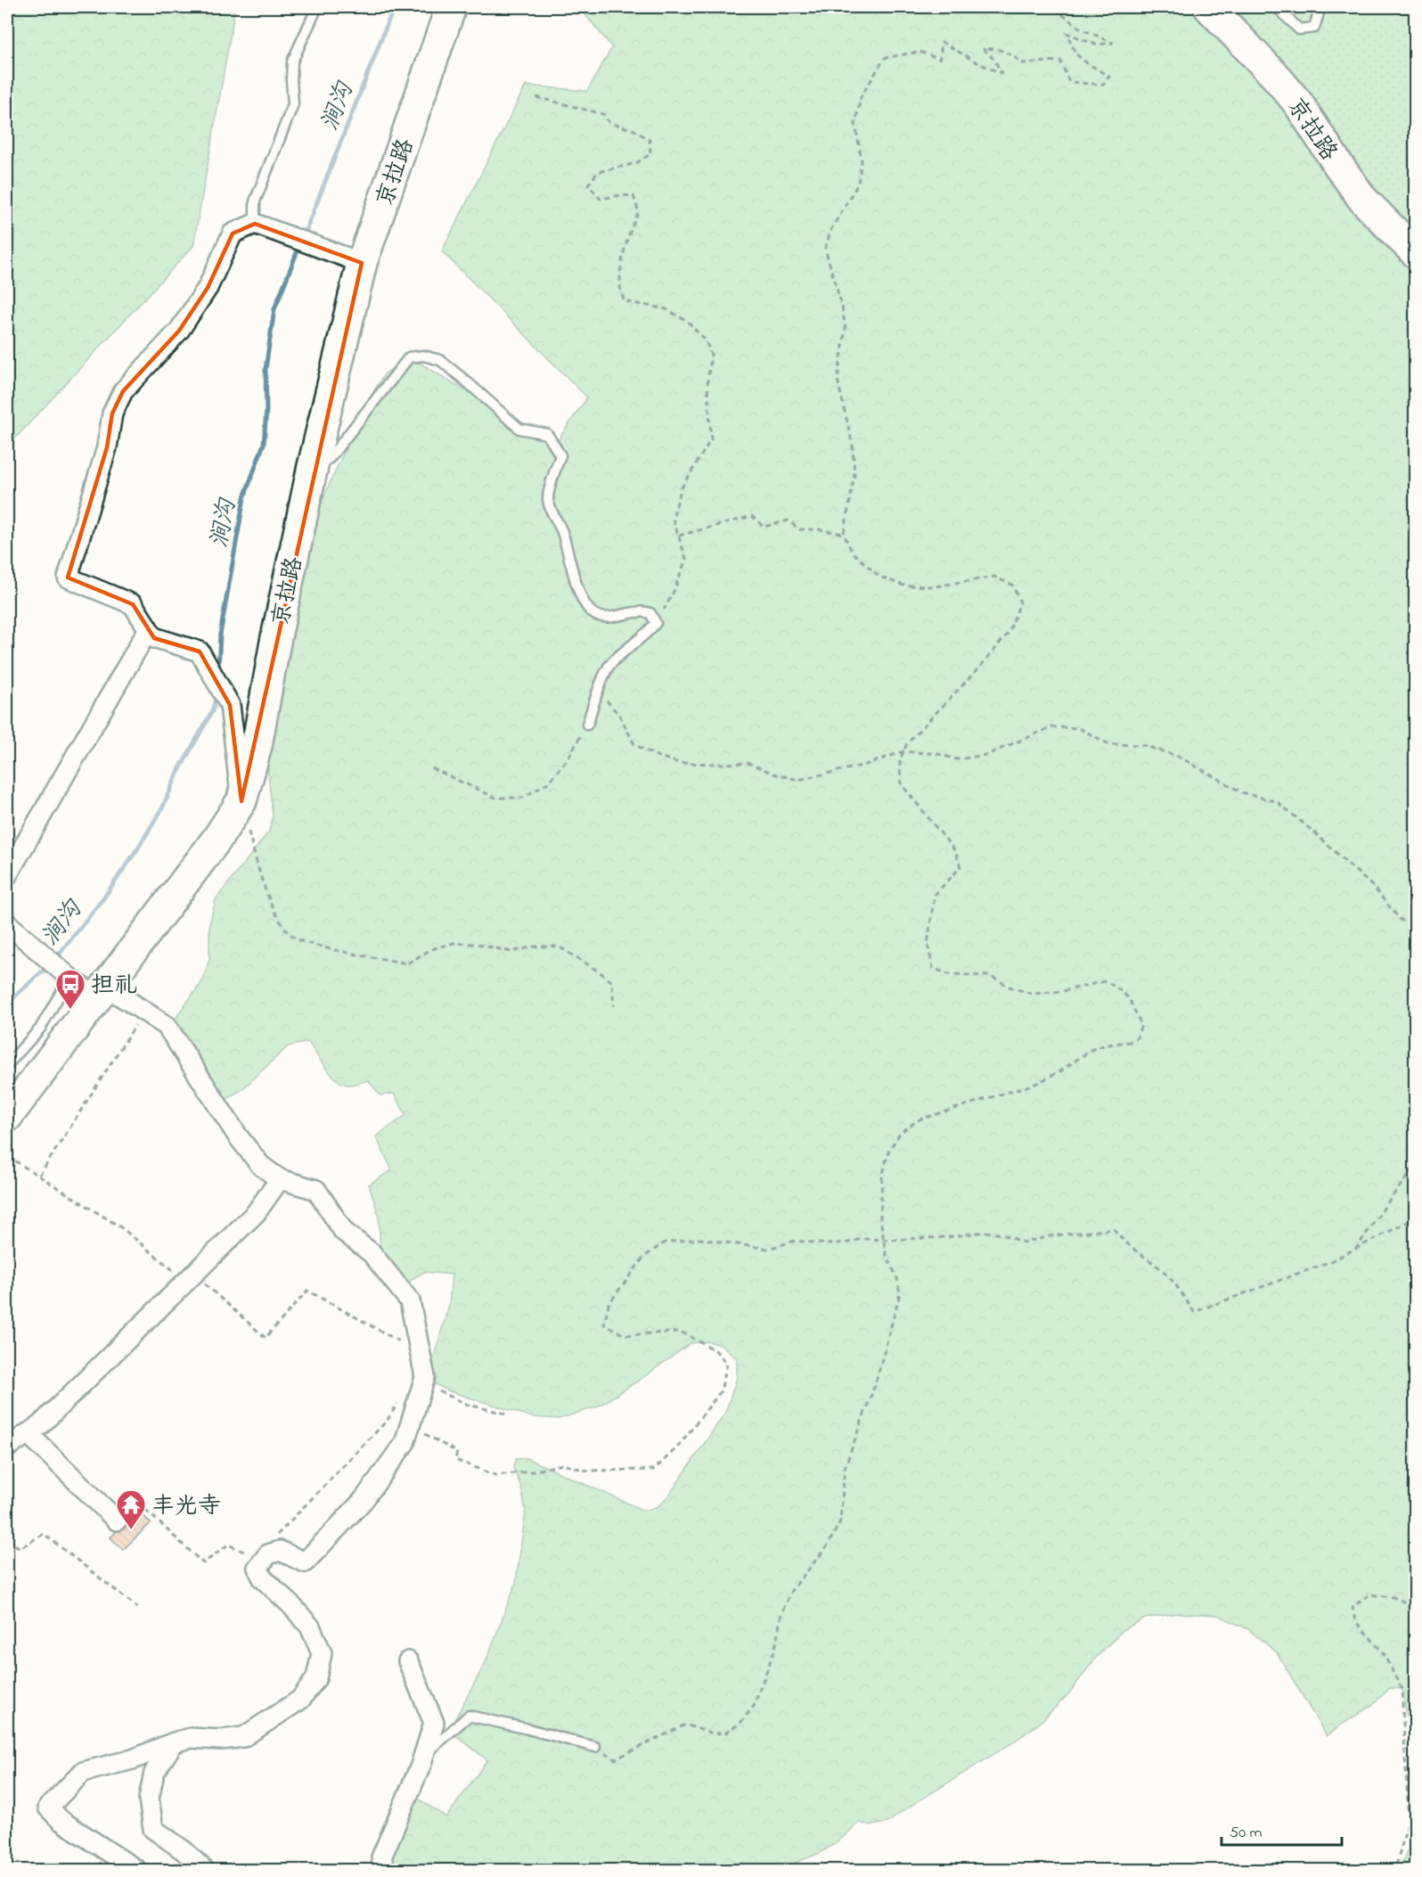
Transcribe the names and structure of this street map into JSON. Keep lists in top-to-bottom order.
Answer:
{
  "streets": {
    "highway": ["京拉路"]
  },
  "water": ["涧沟"],
  "places": {
    "bus stop": ["担礼"],
    "temple": ["丰光寺"]
  },
  "scale_bar": "50 m"
}
